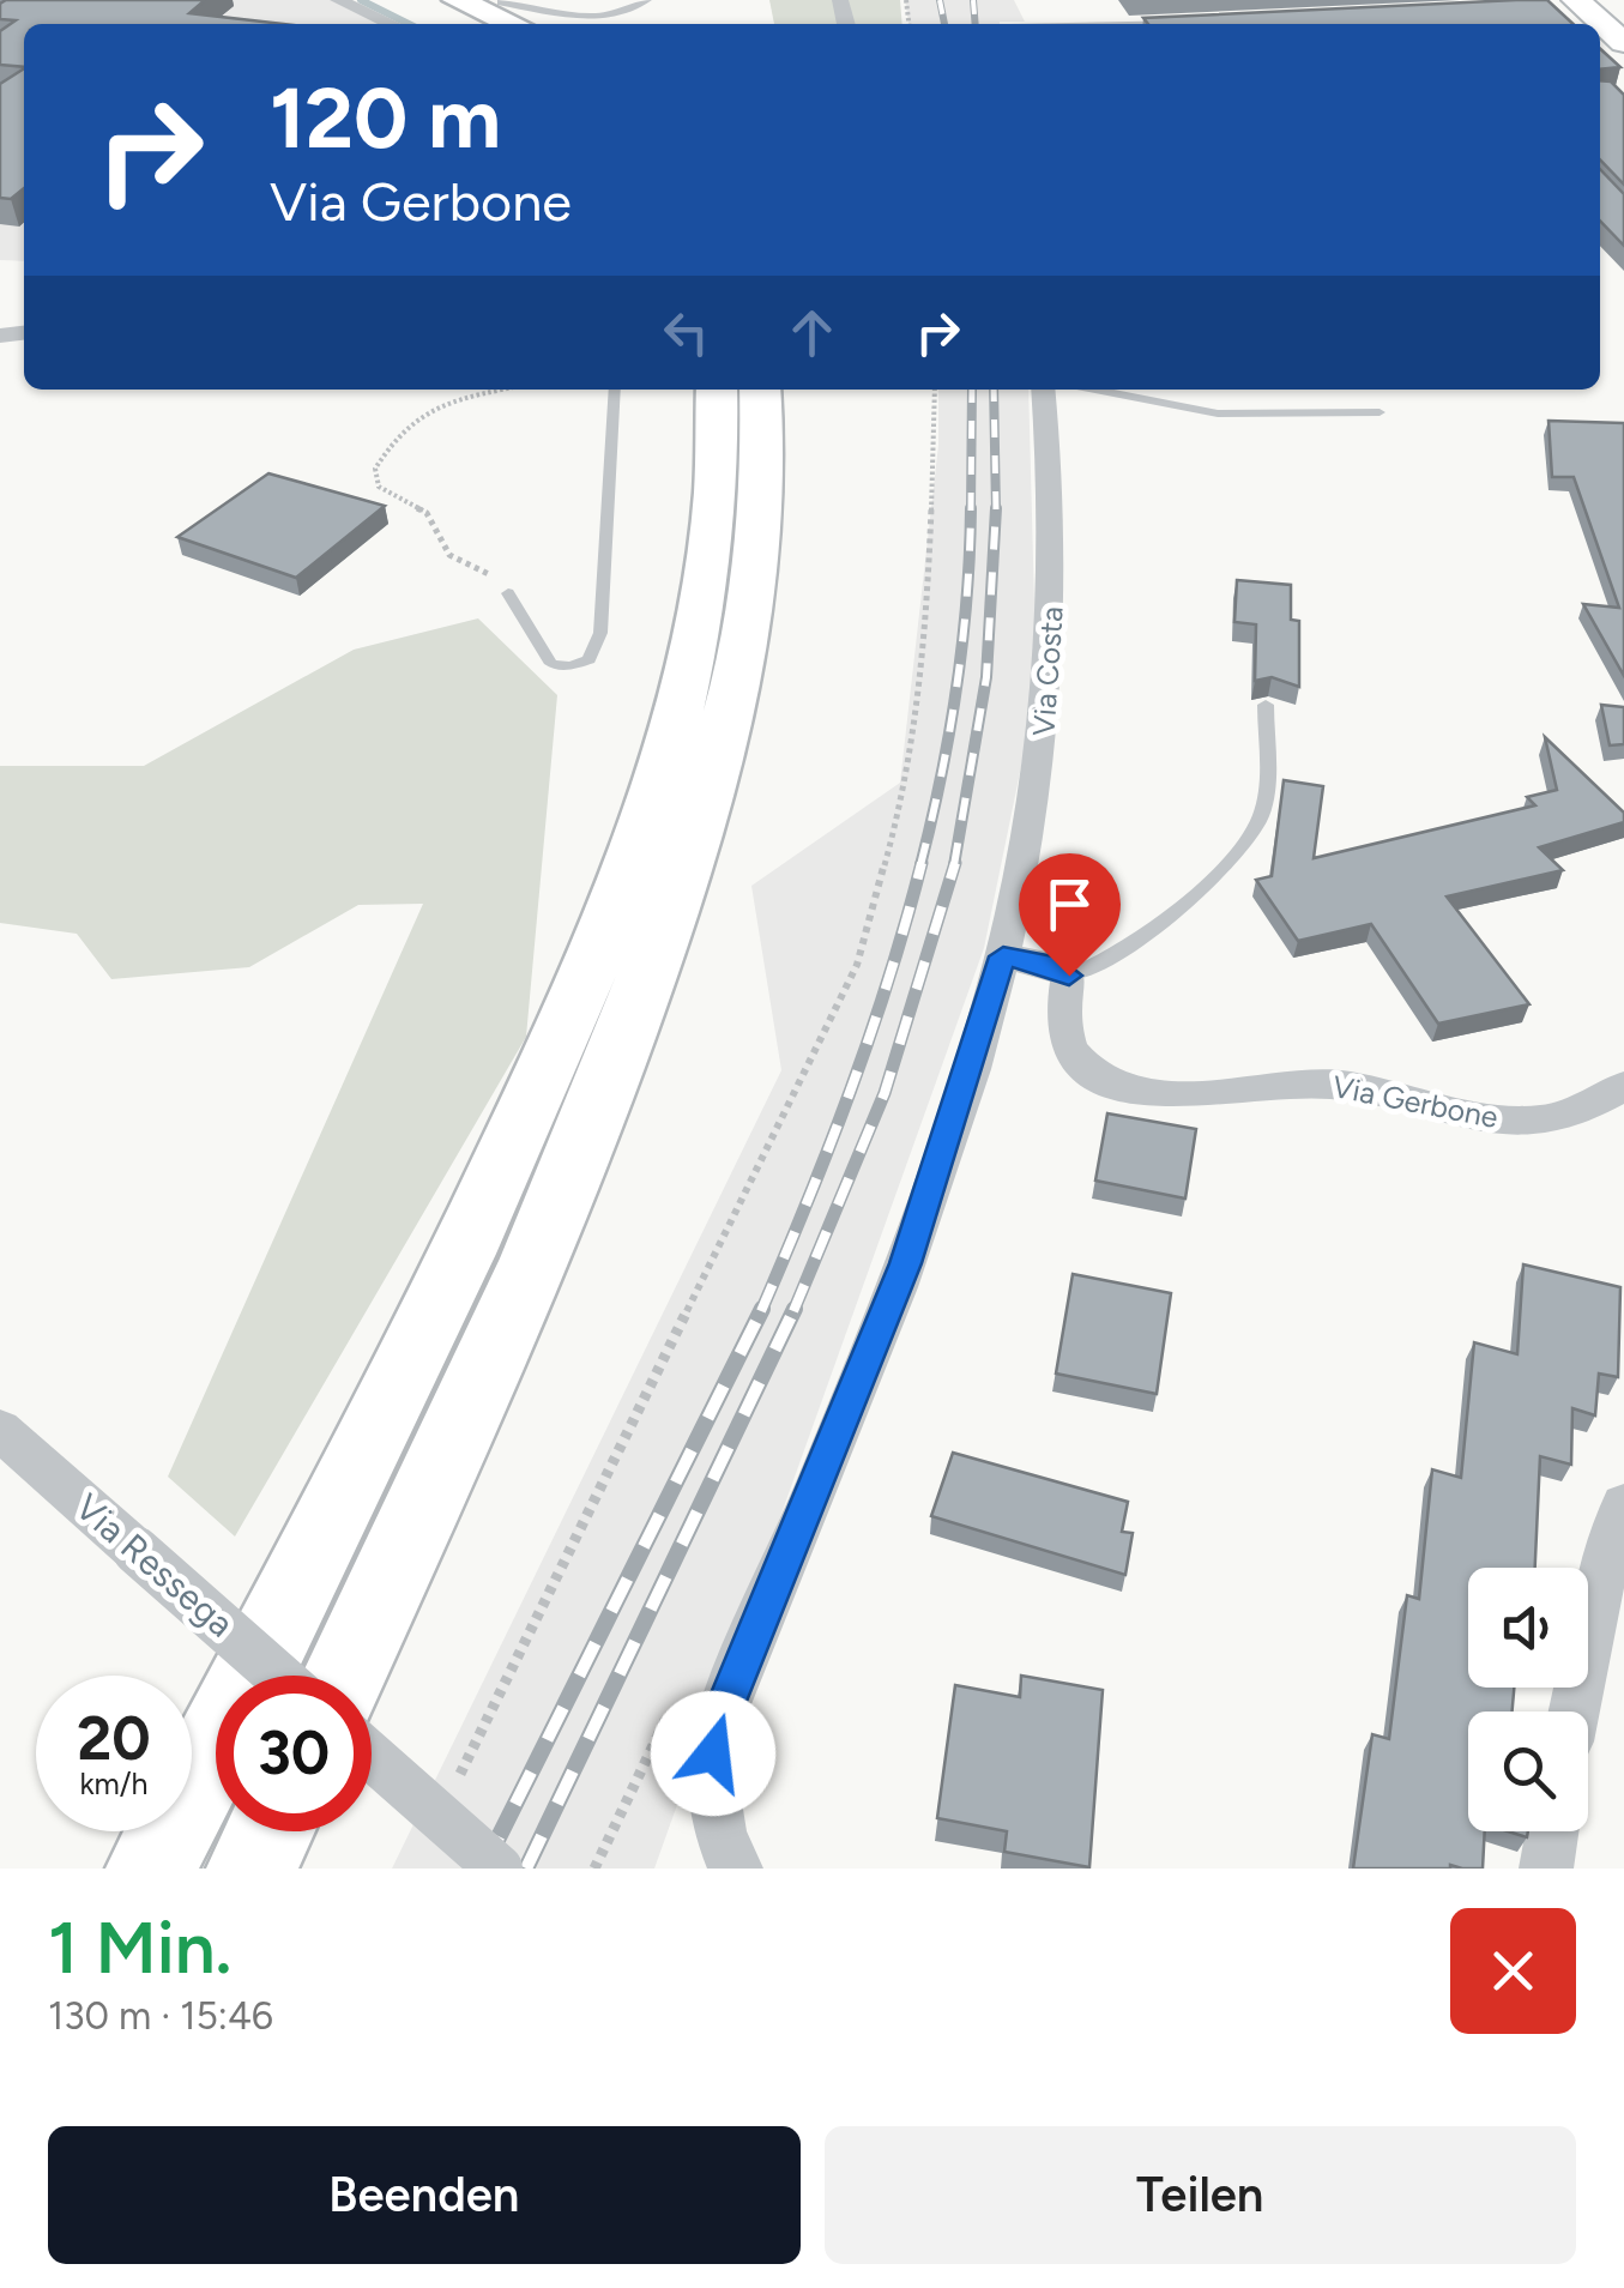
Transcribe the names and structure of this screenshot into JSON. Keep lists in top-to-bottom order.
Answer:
{
  "streets": {
    "street": ["Via Costa", "Via Gerbone", "Via Ressega"]
  },
  "page": {
    "turn": ["120 m", "Via Gerbone"],
    "speed": "20 km/h",
    "limit": "30",
    "heading": ["1 Min.", "130 m · 15:46"],
    "buttons": ["Beenden", "Teilen"]
  }
}
